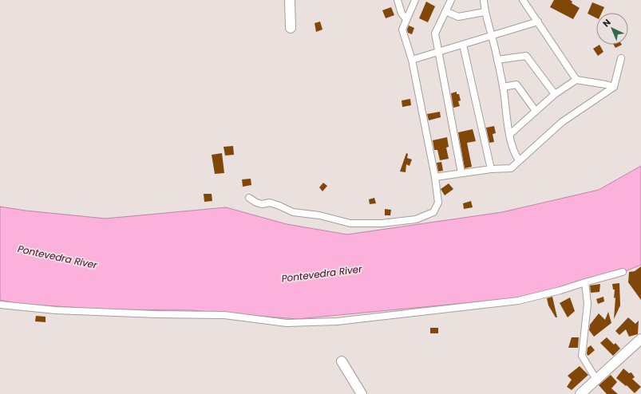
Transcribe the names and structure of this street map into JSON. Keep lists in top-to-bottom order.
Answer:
{
  "water": ["Pontevedra River"],
  "north": "top left"
}
